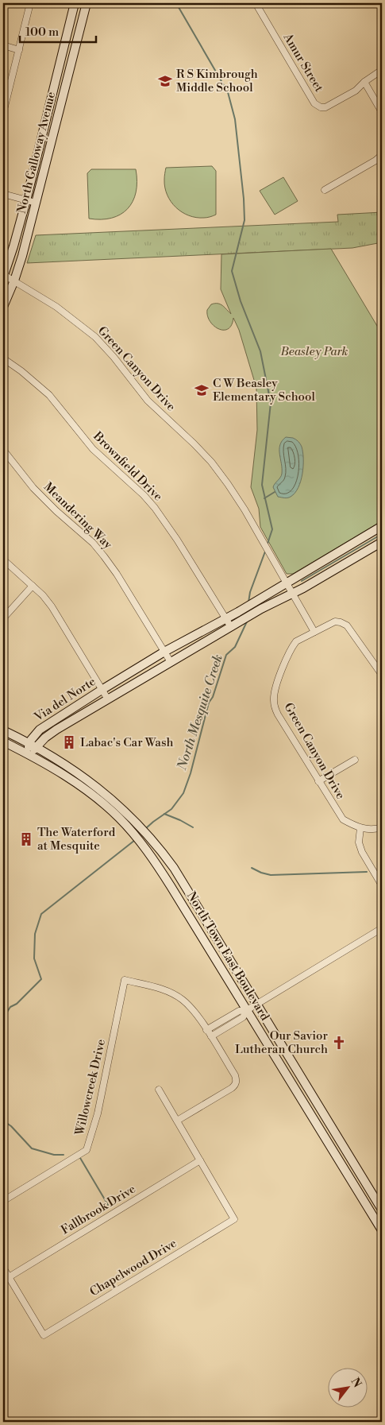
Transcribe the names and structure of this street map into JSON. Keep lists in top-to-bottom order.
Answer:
{
  "streets": {
    "main road": ["North Galloway Avenue", "Via del Norte", "North Town East Boulevard"],
    "street": [
      "Amur Street",
      "Green Canyon Drive",
      "Brownfield Drive",
      "Meandering Way",
      "Willowcreek Drive",
      "Fallbrook Drive",
      "Chapelwood Drive"
    ]
  },
  "crossings": [
    ["North Galloway Avenue", "Green Canyon Drive"],
    ["Green Canyon Drive", "Via del Norte"],
    ["Brownfield Drive", "Via del Norte"],
    ["Meandering Way", "Via del Norte"],
    ["Via del Norte", "North Town East Boulevard"],
    ["Fallbrook Drive", "Chapelwood Drive"]
  ],
  "water": ["North Mesquite Creek"],
  "parks": ["Beasley Park"],
  "places": {
    "school or university": ["R S Kimbrough Middle School", "C W Beasley Elementary School"],
    "building": ["Labac's Car Wash", "The Waterford at Mesquite"],
    "church": ["Our Savior Lutheran Church"]
  },
  "scale_bar": "100 m",
  "north": "top right"
}
